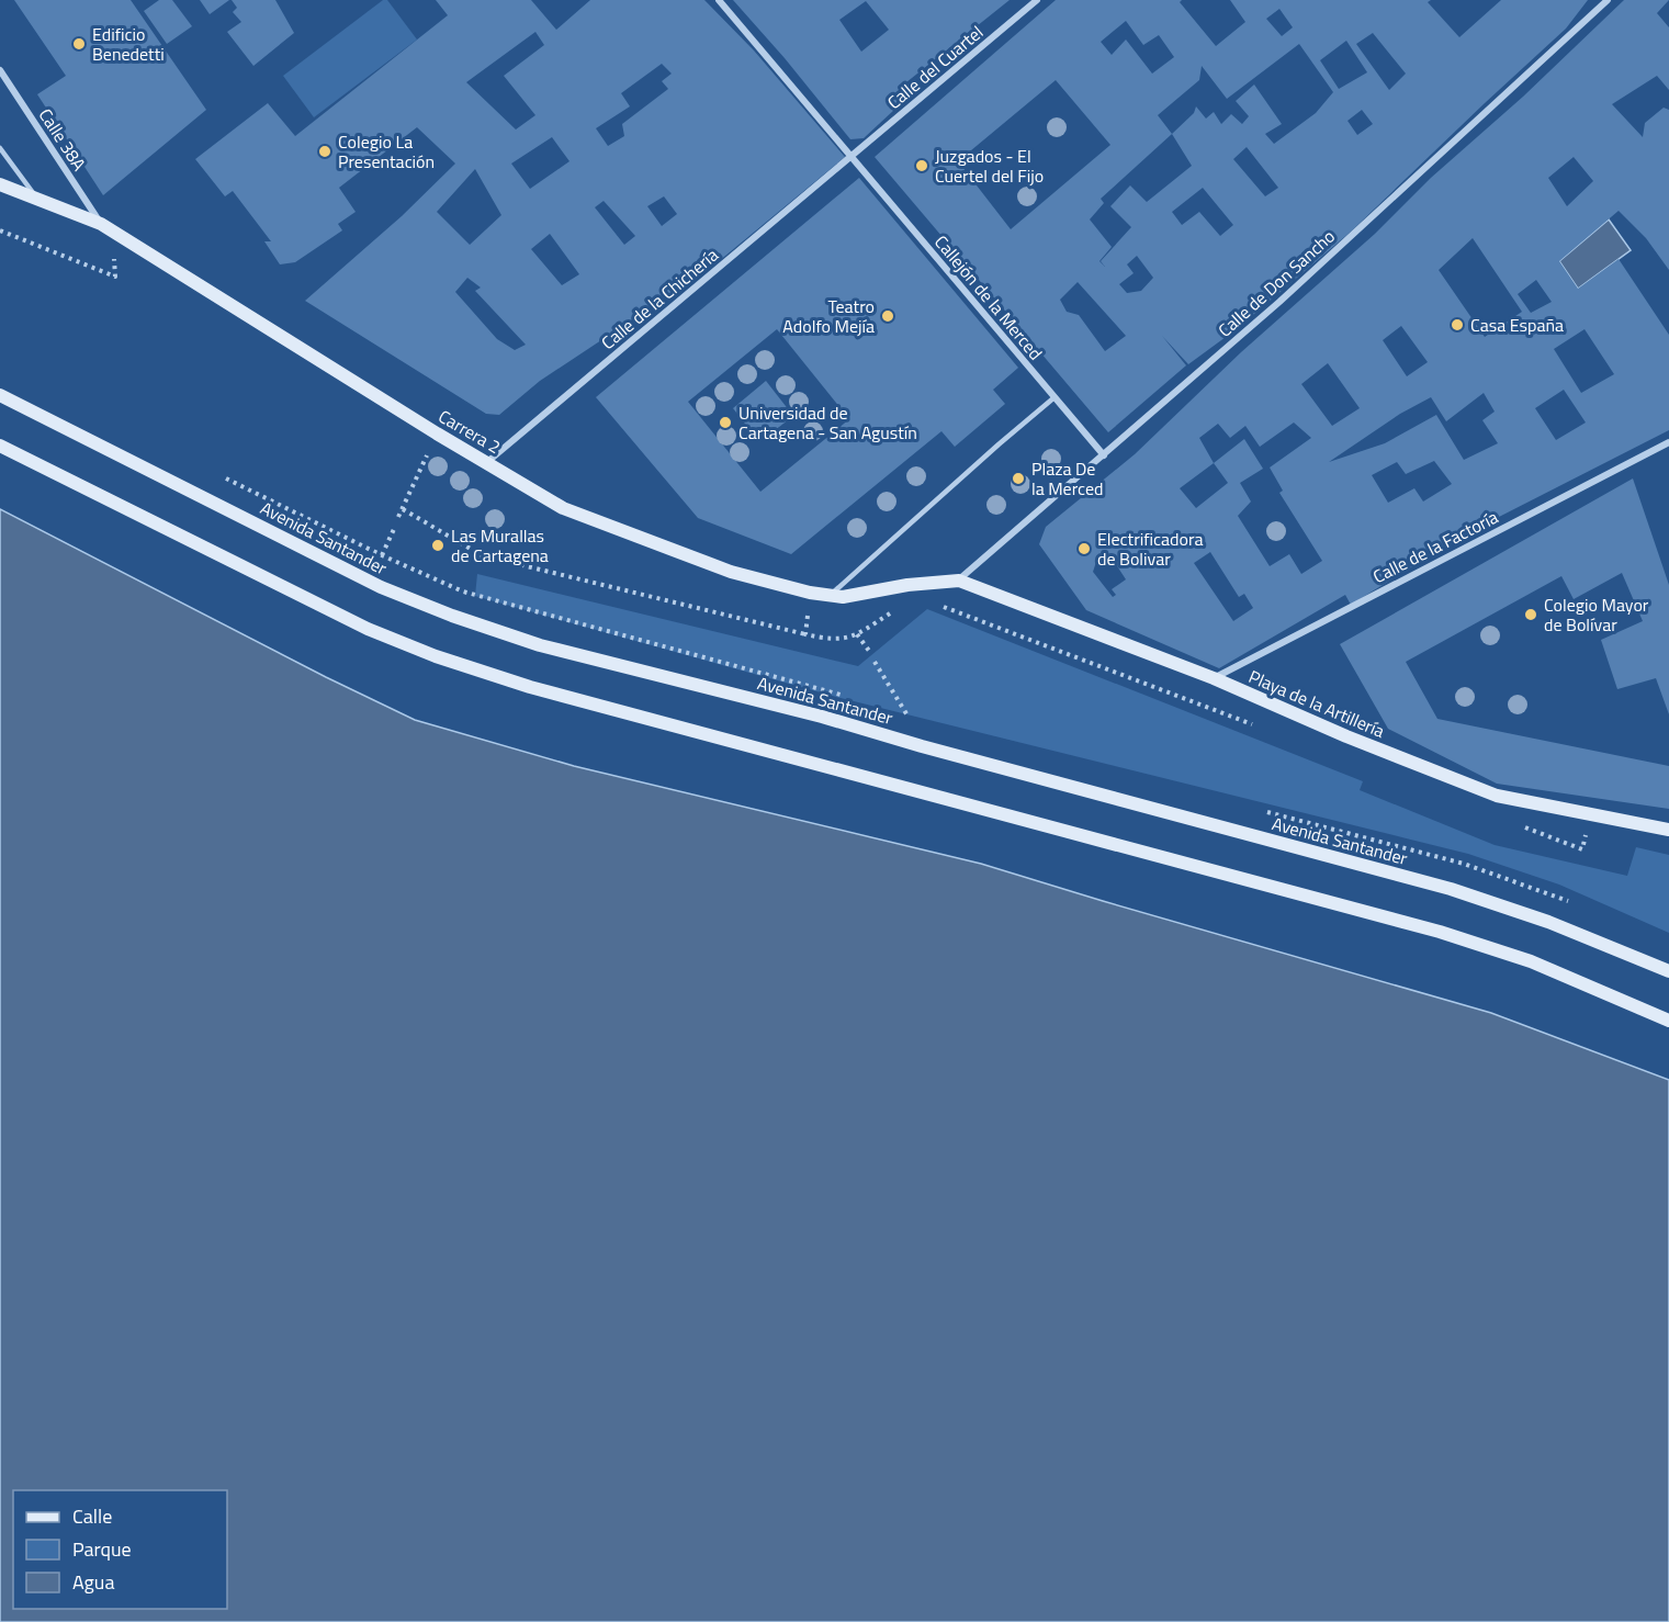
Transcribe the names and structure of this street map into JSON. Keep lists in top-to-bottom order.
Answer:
{
  "streets": {
    "main road": ["Carrera 2", "Avenida Santander", "Playa de la Artillería"],
    "street": [
      "Calle del Cuartel",
      "Calle 38A",
      "Calle de Don Sancho",
      "Callejón de la Merced",
      "Calle de la Chichería",
      "Calle de la Factoría"
    ]
  },
  "crossings": [
    ["Calle del Cuartel", "Callejón de la Merced"],
    ["Calle del Cuartel", "Calle de la Chichería"],
    ["Calle 38A", "Carrera 2"],
    ["Calle de Don Sancho", "Callejón de la Merced"],
    ["Calle de Don Sancho", "Carrera 2"],
    ["Calle de Don Sancho", "Playa de la Artillería"],
    ["Callejón de la Merced", "Calle de la Chichería"],
    ["Calle de la Chichería", "Carrera 2"],
    ["Carrera 2", "Playa de la Artillería"],
    ["Calle de la Factoría", "Playa de la Artillería"]
  ],
  "places": [
    "Edificio Benedetti",
    "Colegio La Presentación",
    "Juzgados - El Cuertel del Fijo",
    "Teatro Adolfo Mejía",
    "Casa España",
    "Universidad de Cartagena - San Agustín",
    "Plaza De la Merced",
    "Las Murallas de Cartagena",
    "Electrificadora de Bolivar",
    "Colegio Mayor de Bolívar"
  ],
  "legend": ["Calle", "Parque", "Agua"]
}
